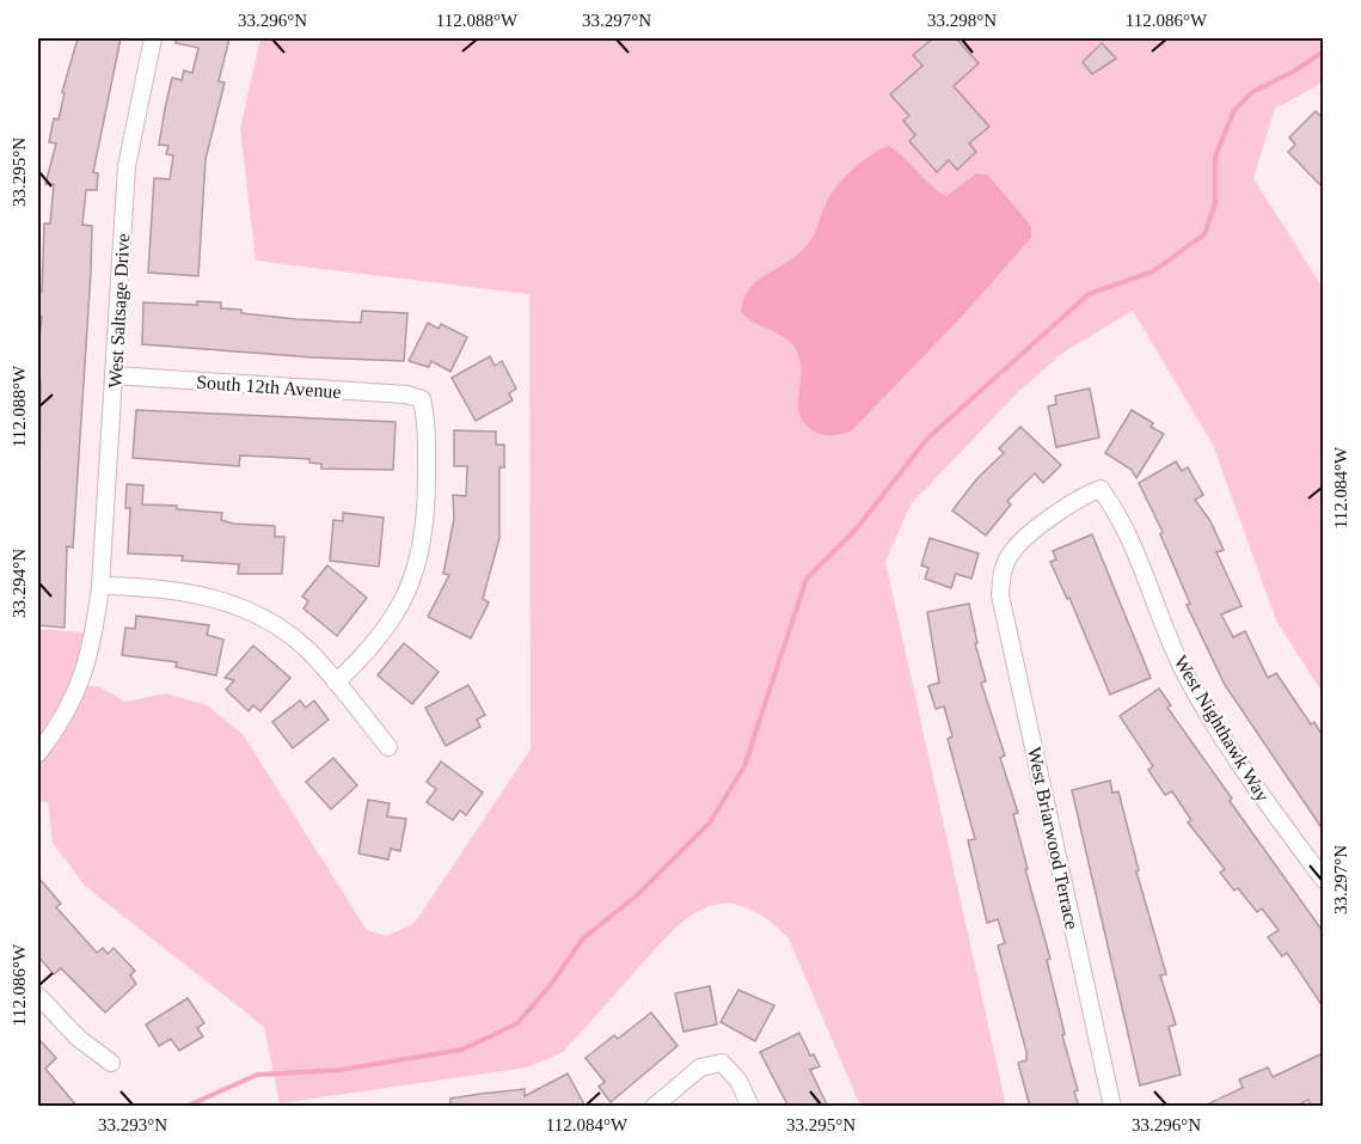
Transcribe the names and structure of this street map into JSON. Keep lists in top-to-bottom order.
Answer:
{
  "streets": {
    "street": [
      "West Saltsage Drive",
      "South 12th Avenue",
      "West Nighthawk Way",
      "West Briarwood Terrace"
    ]
  },
  "crossings": [
    ["West Saltsage Drive", "South 12th Avenue"],
    ["West Nighthawk Way", "West Briarwood Terrace"]
  ],
  "coordinates": [
    "33.296°N",
    "112.088°W",
    "33.297°N",
    "33.298°N",
    "112.086°W",
    "33.295°N",
    "112.084°W",
    "33.294°N",
    "33.293°N"
  ]
}
